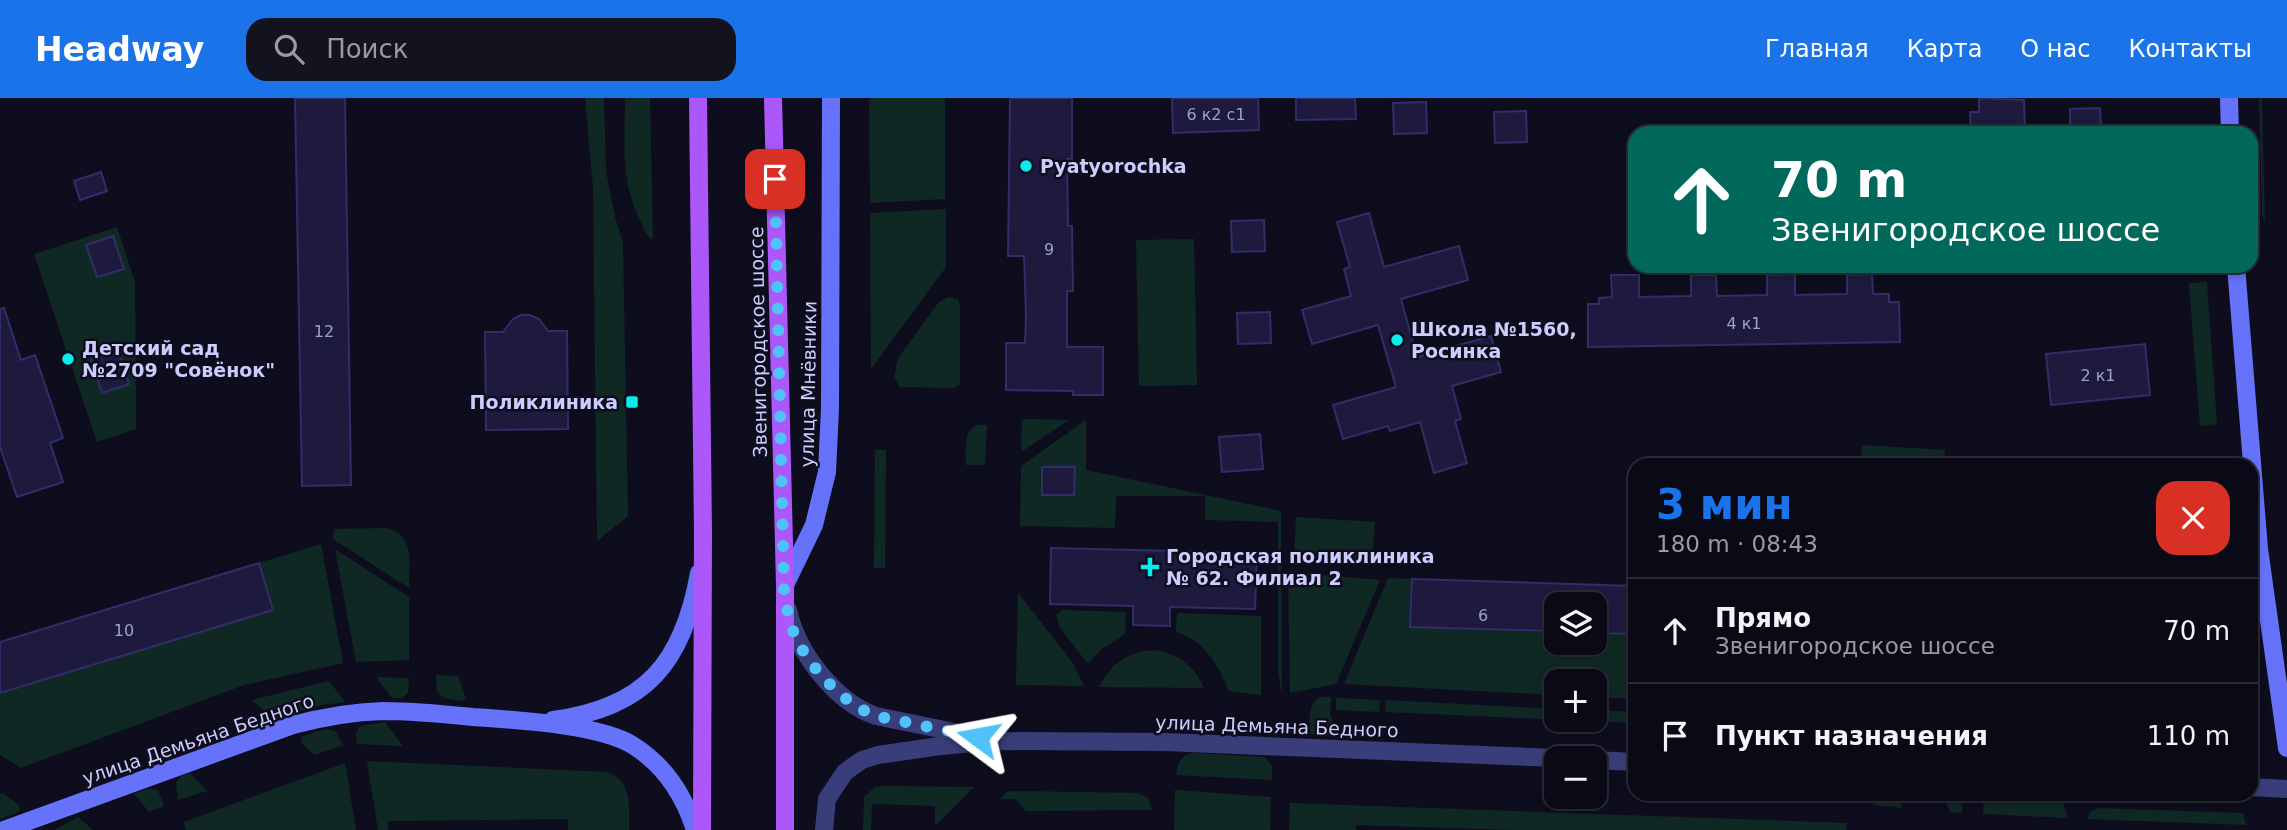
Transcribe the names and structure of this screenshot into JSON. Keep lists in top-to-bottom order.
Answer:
{
  "streets": {
    "main road": ["Звенигородское шоссе", "улица Мнёвники"],
    "street": ["улица Демьяна Бедного"]
  },
  "crossings": [
    ["Звенигородское шоссе", "улица Мнёвники"],
    ["Звенигородское шоссе", "улица Демьяна Бедного"],
    ["улица Мнёвники", "улица Демьяна Бедного"]
  ],
  "places": {
    "other": ["Pyatyorochka", "Школа №1560, Росинка", "Детский сад №2709 \"Совёнок\""],
    "transit": ["Поликлиника"],
    "health": ["Городская поликлиника № 62. Филиал 2"]
  },
  "house_numbers": [
    "6 к2 с1",
    "9",
    "4 к1",
    "12",
    "2 к1",
    "6",
    "10"
  ],
  "page": {
    "header": "Headway",
    "search": "Поиск",
    "nav": [
      "Главная",
      "Карта",
      "О нас",
      "Контакты"
    ],
    "turn": ["70 m", "Звенигородское шоссе"],
    "heading": ["3 мин", "180 m · 08:43"],
    "list": [
      {
        "name": "Прямо",
        "note": "Звенигородское шоссе",
        "value": "70 m"
      },
      {
        "name": "Пункт назначения",
        "value": "110 m"
      }
    ],
    "map_buttons": ["+", "−"]
  }
}
